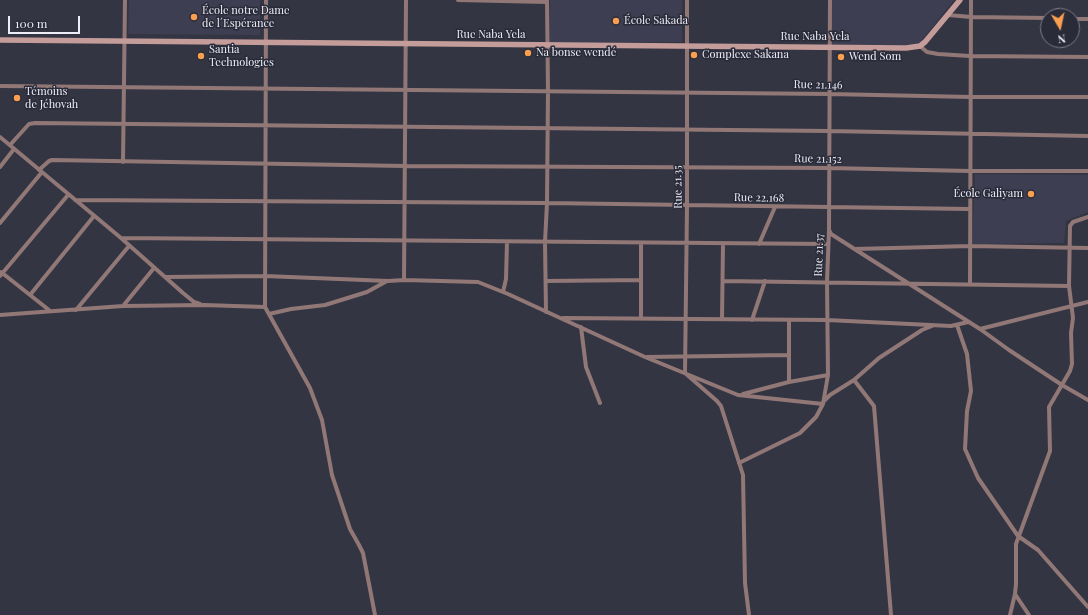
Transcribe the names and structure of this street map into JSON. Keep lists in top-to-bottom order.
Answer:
{
  "streets": {
    "street": [
      "Rue Naba Yela",
      "Rue 21.146",
      "Rue 21.152",
      "Rue 21.35",
      "Rue 22.168",
      "Rue 21.37"
    ]
  },
  "crossings": [
    ["Rue Naba Yela", "Rue 21.35"],
    ["Rue Naba Yela", "Rue 21.37"],
    ["Rue 21.146", "Rue 21.35"],
    ["Rue 21.146", "Rue 21.37"],
    ["Rue 21.152", "Rue 21.35"],
    ["Rue 21.152", "Rue 21.37"],
    ["Rue 21.35", "Rue 22.168"],
    ["Rue 22.168", "Rue 21.37"]
  ],
  "places": [
    "École notre Dame de l´Espérance",
    "École Sakada",
    "Na bonse wendé",
    "Complexe Sakana",
    "Santia Technologies",
    "Wend Som",
    "Témoins de Jéhovah",
    "École Galiyam"
  ],
  "scale_bar": "100 m",
  "north": "bottom"
}
